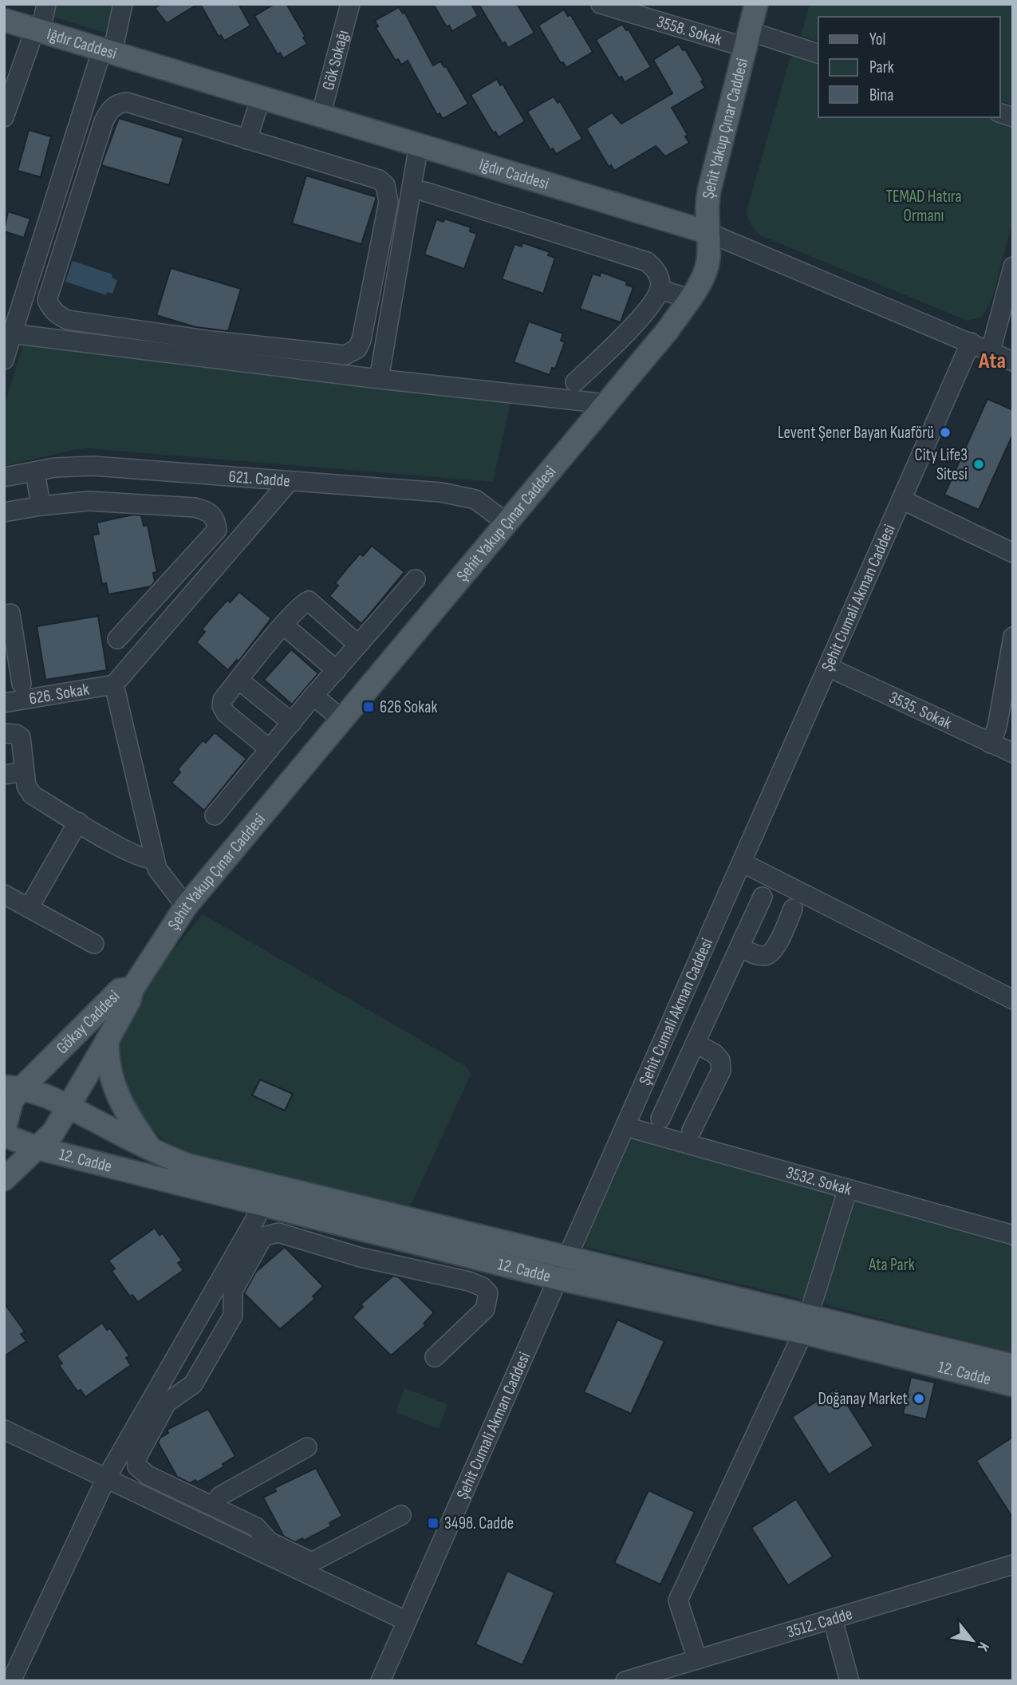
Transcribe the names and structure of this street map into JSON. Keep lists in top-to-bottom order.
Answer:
{
  "streets": {
    "main road": [
      "Iğdır Caddesi",
      "Şehit Yakup Çınar Caddesi",
      "Gökay Caddesi",
      "12. Cadde"
    ],
    "street": [
      "3558. Sokak",
      "Gök Sokağı",
      "621. Cadde",
      "Şehit Cumali Akman Caddesi",
      "626. Sokak",
      "3535. Sokak",
      "3532. Sokak",
      "3512. Cadde"
    ]
  },
  "crossings": [
    ["3558. Sokak", "Şehit Yakup Çınar Caddesi"],
    ["Iğdır Caddesi", "Gök Sokağı"],
    ["Iğdır Caddesi", "Şehit Yakup Çınar Caddesi"],
    ["Iğdır Caddesi", "Şehit Cumali Akman Caddesi"],
    ["Şehit Yakup Çınar Caddesi", "621. Cadde"],
    ["Şehit Yakup Çınar Caddesi", "Gökay Caddesi"],
    ["Şehit Cumali Akman Caddesi", "3535. Sokak"],
    ["Şehit Cumali Akman Caddesi", "12. Cadde"],
    ["Şehit Cumali Akman Caddesi", "3532. Sokak"],
    ["Gökay Caddesi", "12. Cadde"]
  ],
  "districts": ["Ata"],
  "parks": ["TEMAD Hatıra Ormanı", "Ata Park"],
  "places": {
    "other": ["Levent Şener Bayan Kuaförü", "City Life3 Sitesi", "Doğanay Market"],
    "transit": ["626 Sokak", "3498. Cadde"]
  },
  "legend": ["Yol", "Park", "Bina"],
  "north": "bottom right"
}
